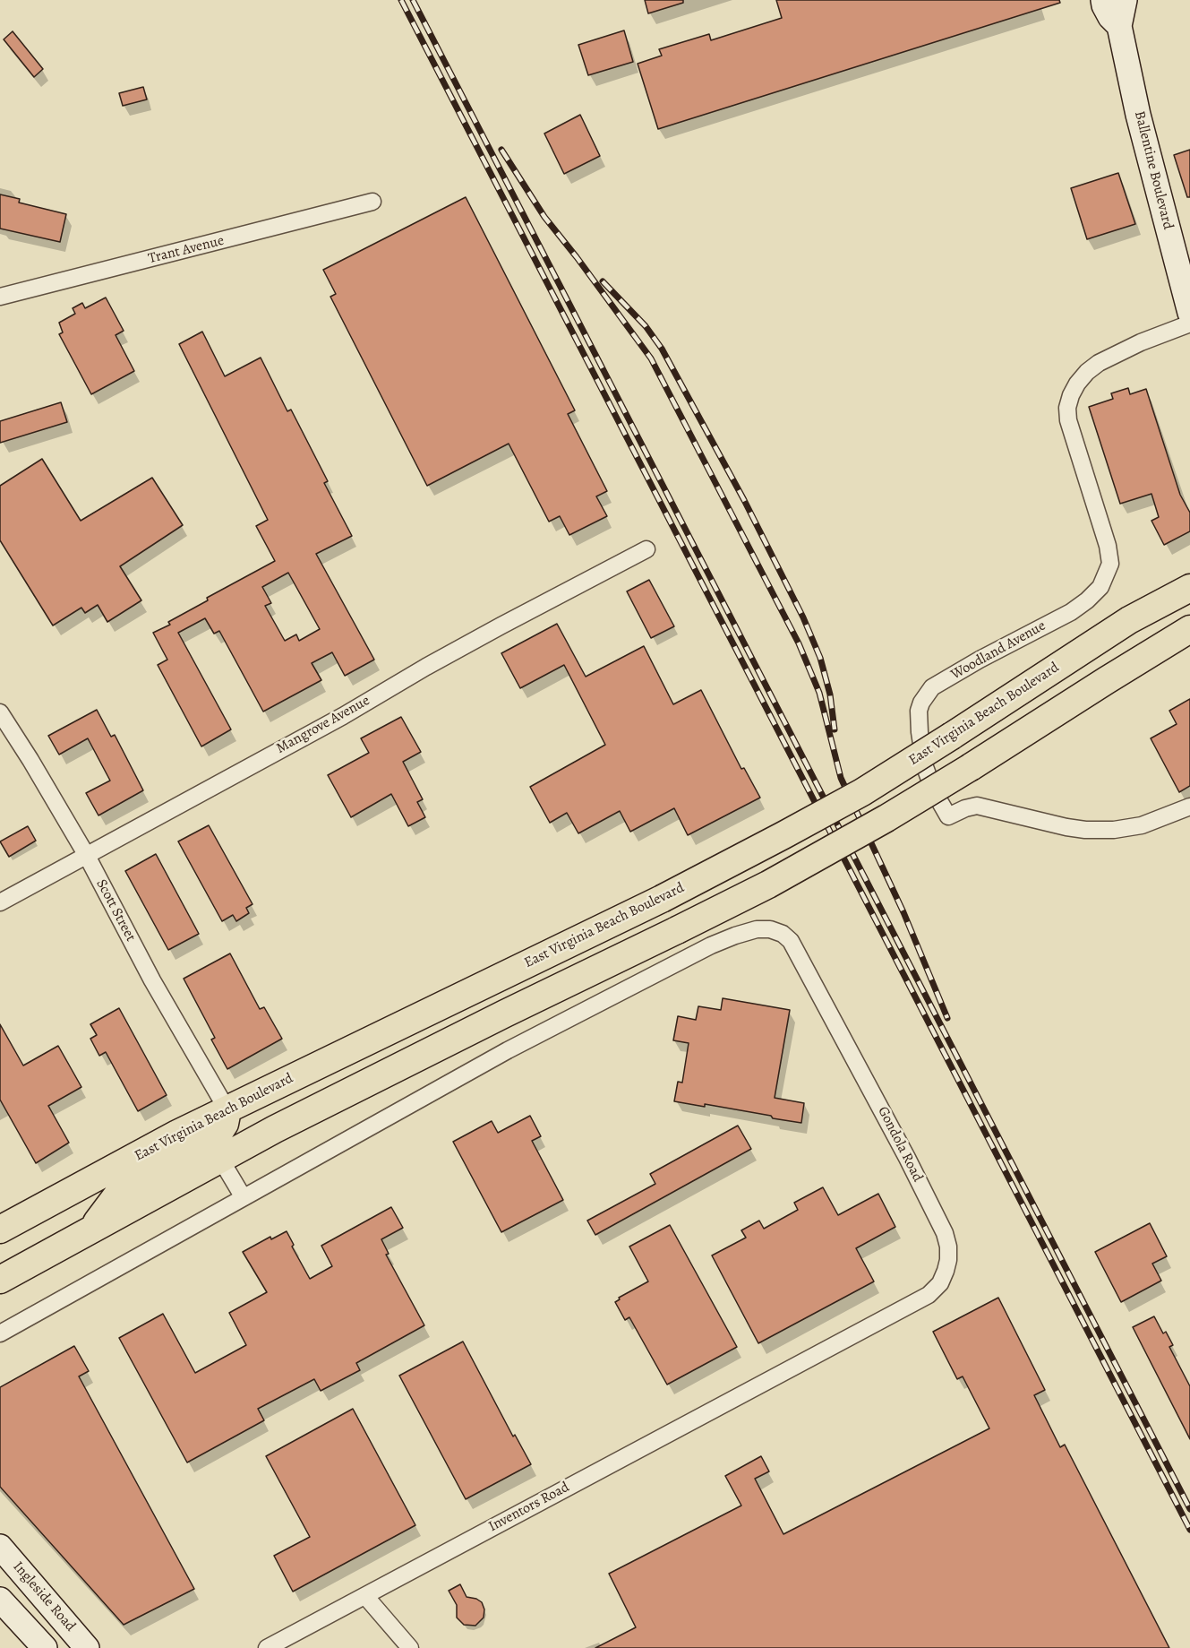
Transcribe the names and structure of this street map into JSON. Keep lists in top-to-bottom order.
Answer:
{
  "streets": {
    "main road": ["Ballentine Boulevard", "East Virginia Beach Boulevard", "Ingleside Road"],
    "street": [
      "Trant Avenue",
      "Woodland Avenue",
      "Mangrove Avenue",
      "Scott Street",
      "Gondola Road",
      "Inventors Road"
    ]
  },
  "crossings": [
    ["East Virginia Beach Boulevard", "Scott Street"],
    ["Mangrove Avenue", "Scott Street"],
    ["Gondola Road", "Inventors Road"]
  ]
}
